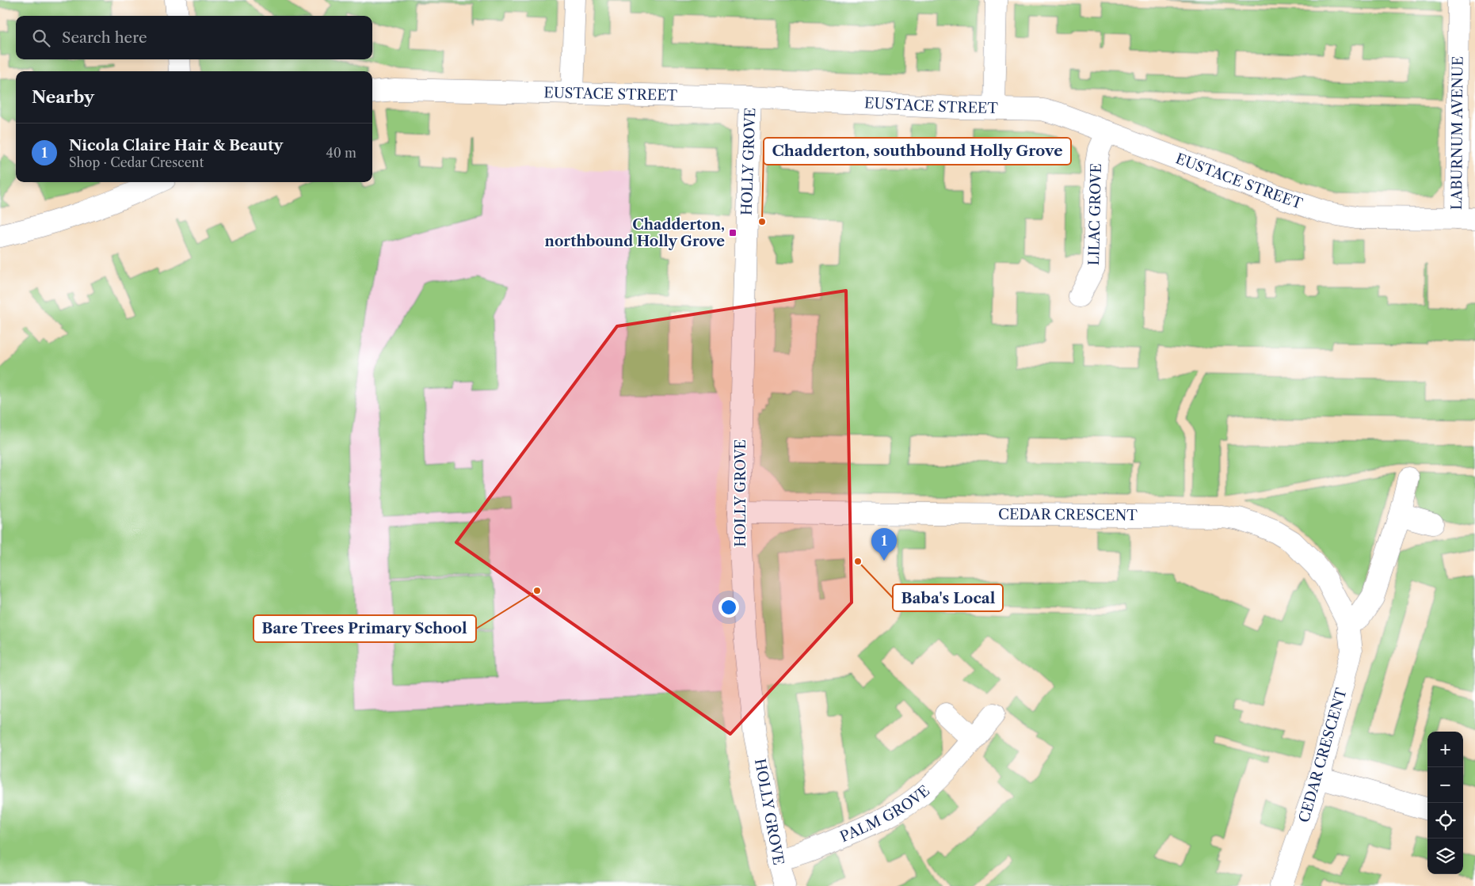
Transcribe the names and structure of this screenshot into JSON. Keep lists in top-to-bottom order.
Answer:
{
  "streets": {
    "street": [
      "EUSTACE STREET",
      "LABURNUM AVENUE",
      "HOLLY GROVE",
      "LILAC GROVE",
      "CEDAR CRESCENT",
      "PALM GROVE"
    ]
  },
  "crossings": [
    ["EUSTACE STREET", "LABURNUM AVENUE"],
    ["EUSTACE STREET", "HOLLY GROVE"],
    ["EUSTACE STREET", "LILAC GROVE"],
    ["HOLLY GROVE", "CEDAR CRESCENT"],
    ["HOLLY GROVE", "PALM GROVE"]
  ],
  "places": {
    "other": ["Chadderton, southbound Holly Grove", "Baba's Local", "Bare Trees Primary School"],
    "transit": ["Chadderton, northbound Holly Grove"]
  },
  "page": {
    "search": "Search here",
    "heading": "Nearby",
    "list": [
      {
        "mark": "1",
        "name": "Nicola Claire Hair & Beauty",
        "note": "Shop · Cedar Crescent",
        "value": "40 m"
      }
    ],
    "pins": "1",
    "map_buttons": ["+", "−"]
  }
}
